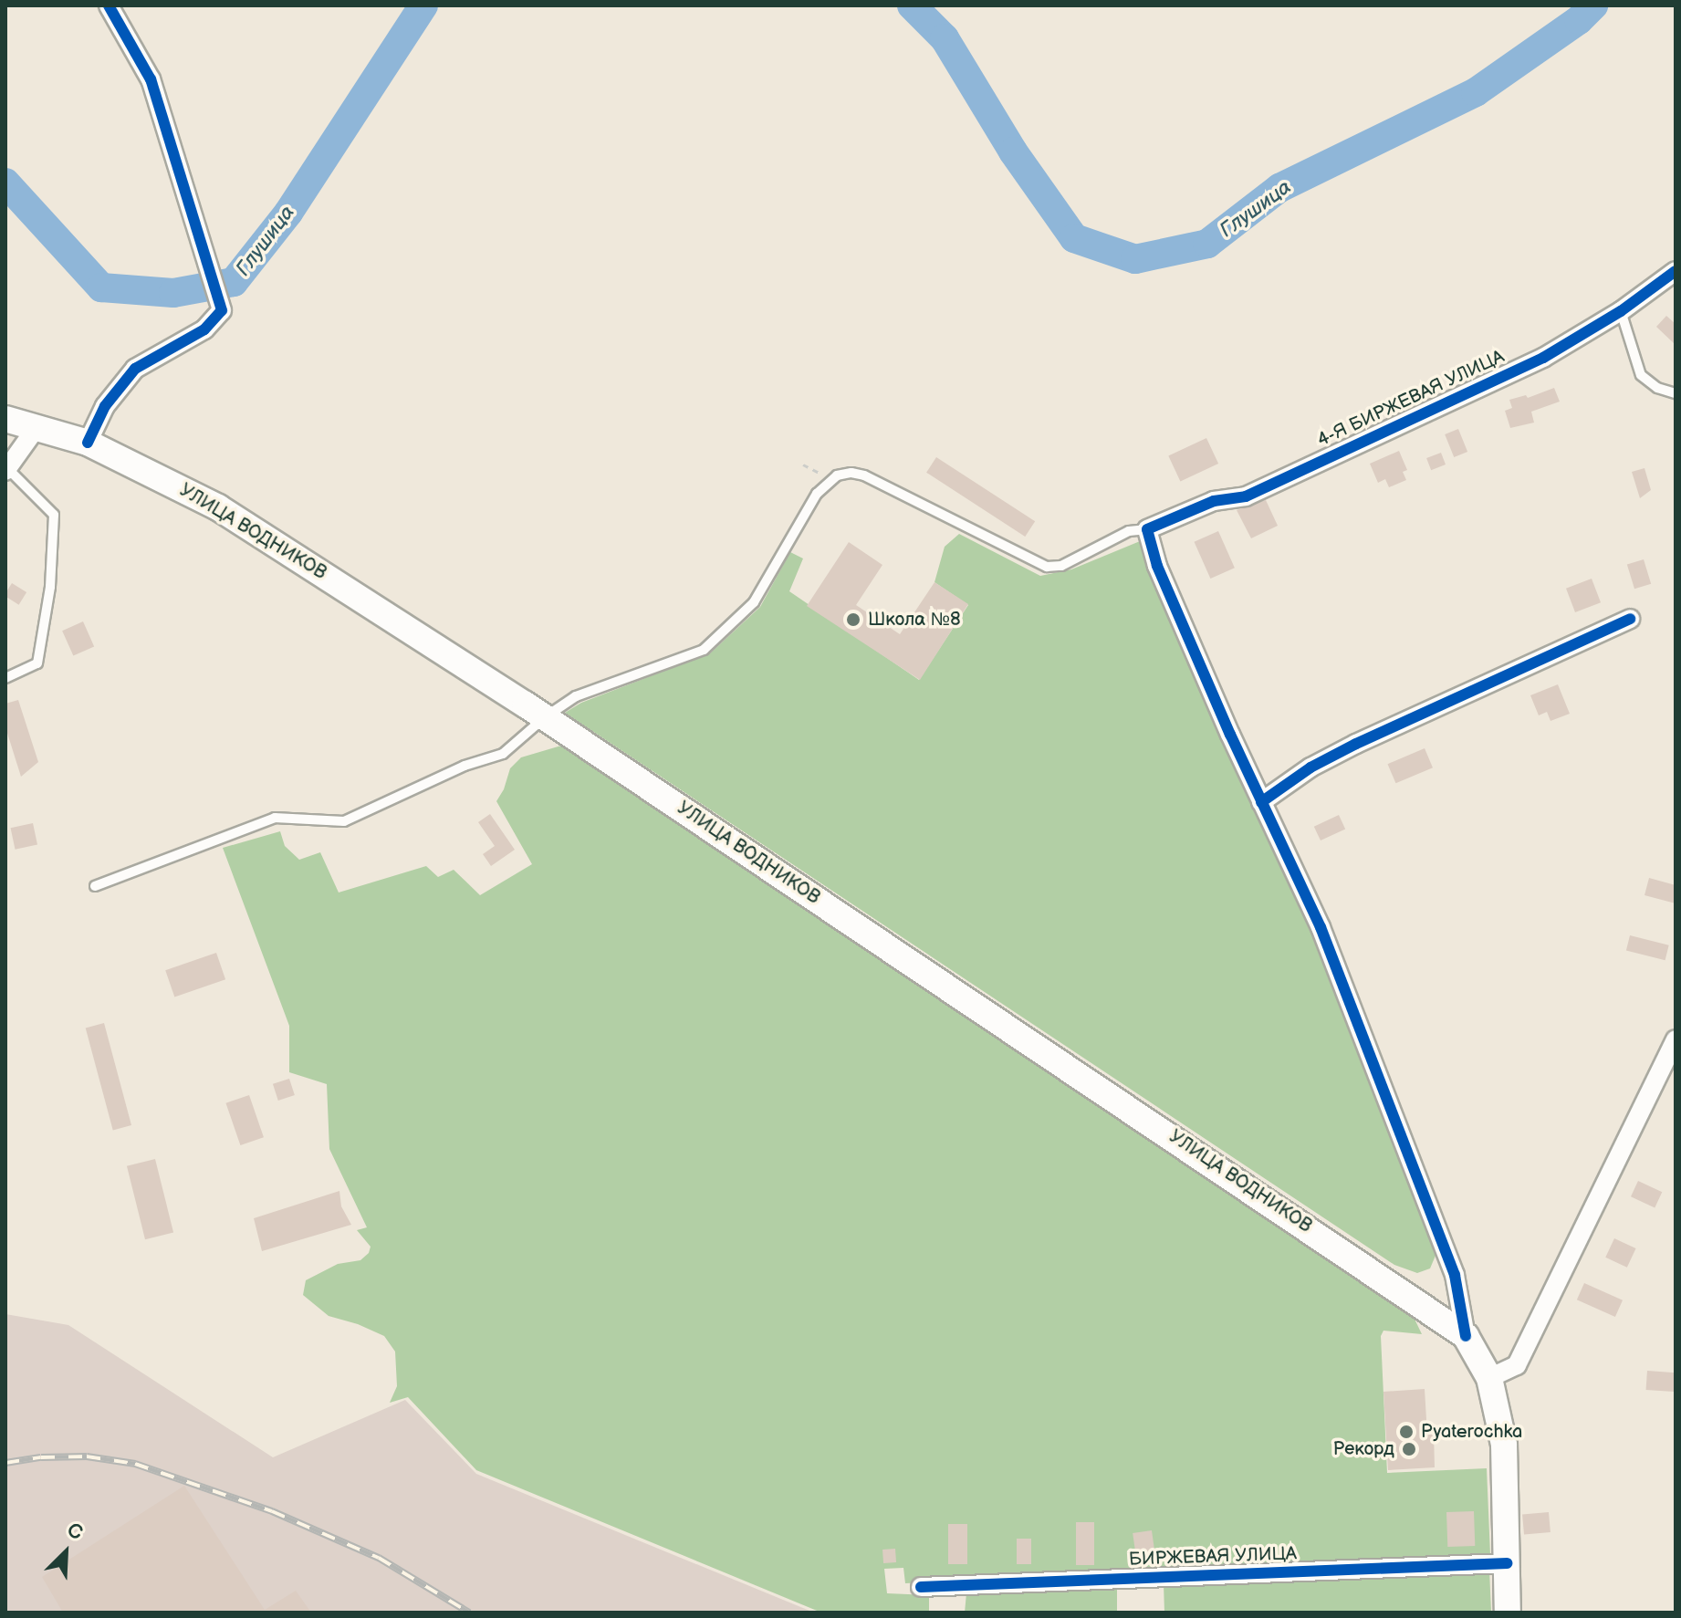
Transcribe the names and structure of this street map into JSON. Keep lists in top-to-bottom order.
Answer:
{
  "streets": {
    "main road": ["УЛИЦА ВОДНИКОВ"],
    "street": ["4-Я БИРЖЕВАЯ УЛИЦА", "БИРЖЕВАЯ УЛИЦА"]
  },
  "water": ["Глушица"],
  "places": ["Школа №8", "Pyaterochka", "Рекорд"],
  "north": "top right"
}
